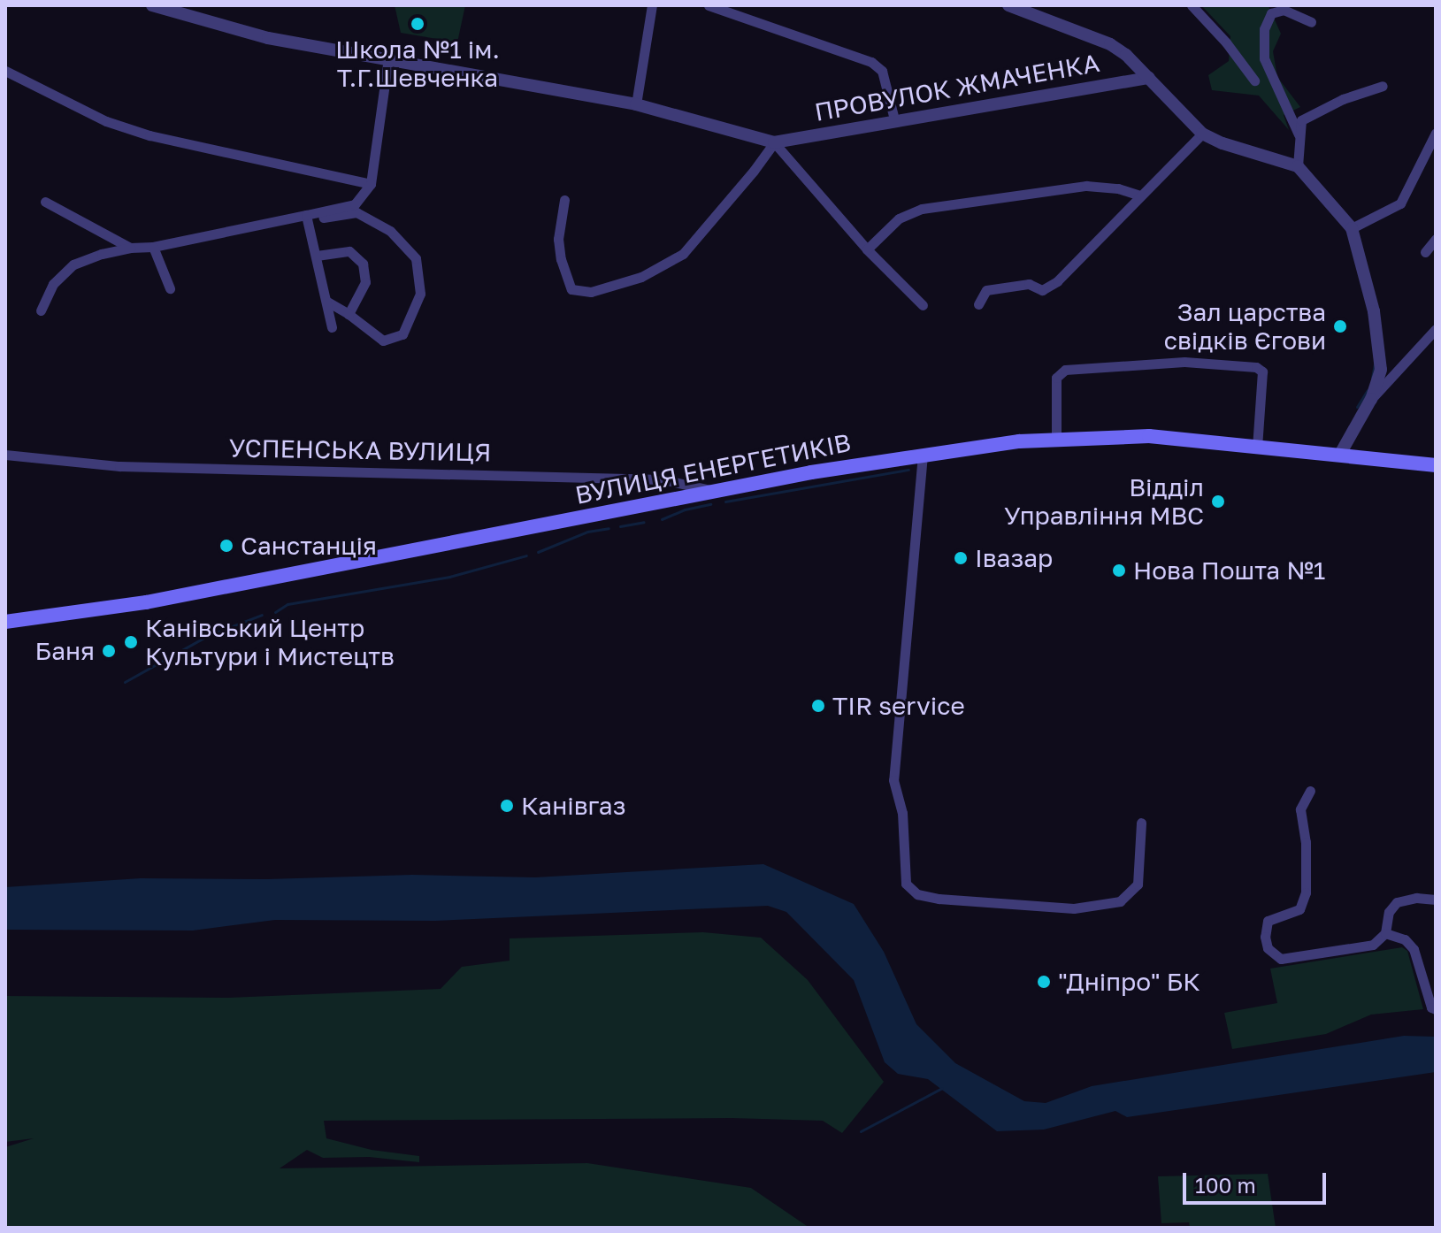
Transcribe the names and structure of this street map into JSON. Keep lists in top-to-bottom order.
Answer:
{
  "streets": {
    "main road": ["ВУЛИЦЯ ЕНЕРГЕТИКІВ"],
    "street": ["ПРОВУЛОК ЖМАЧЕНКА", "УСПЕНСЬКА ВУЛИЦЯ"]
  },
  "crossings": [
    ["УСПЕНСЬКА ВУЛИЦЯ", "ВУЛИЦЯ ЕНЕРГЕТИКІВ"]
  ],
  "places": [
    "Школа №1 ім. Т.Г.Шевченка",
    "Зал царства свідків Єгови",
    "Відділ Управління МВС",
    "Санстанція",
    "Івазар",
    "Нова Пошта №1",
    "Канівський Центр Культури і Мистецтв",
    "Баня",
    "TIR service",
    "Канівгаз",
    "\"Дніпро\" БК"
  ],
  "scale_bar": "100 m"
}
